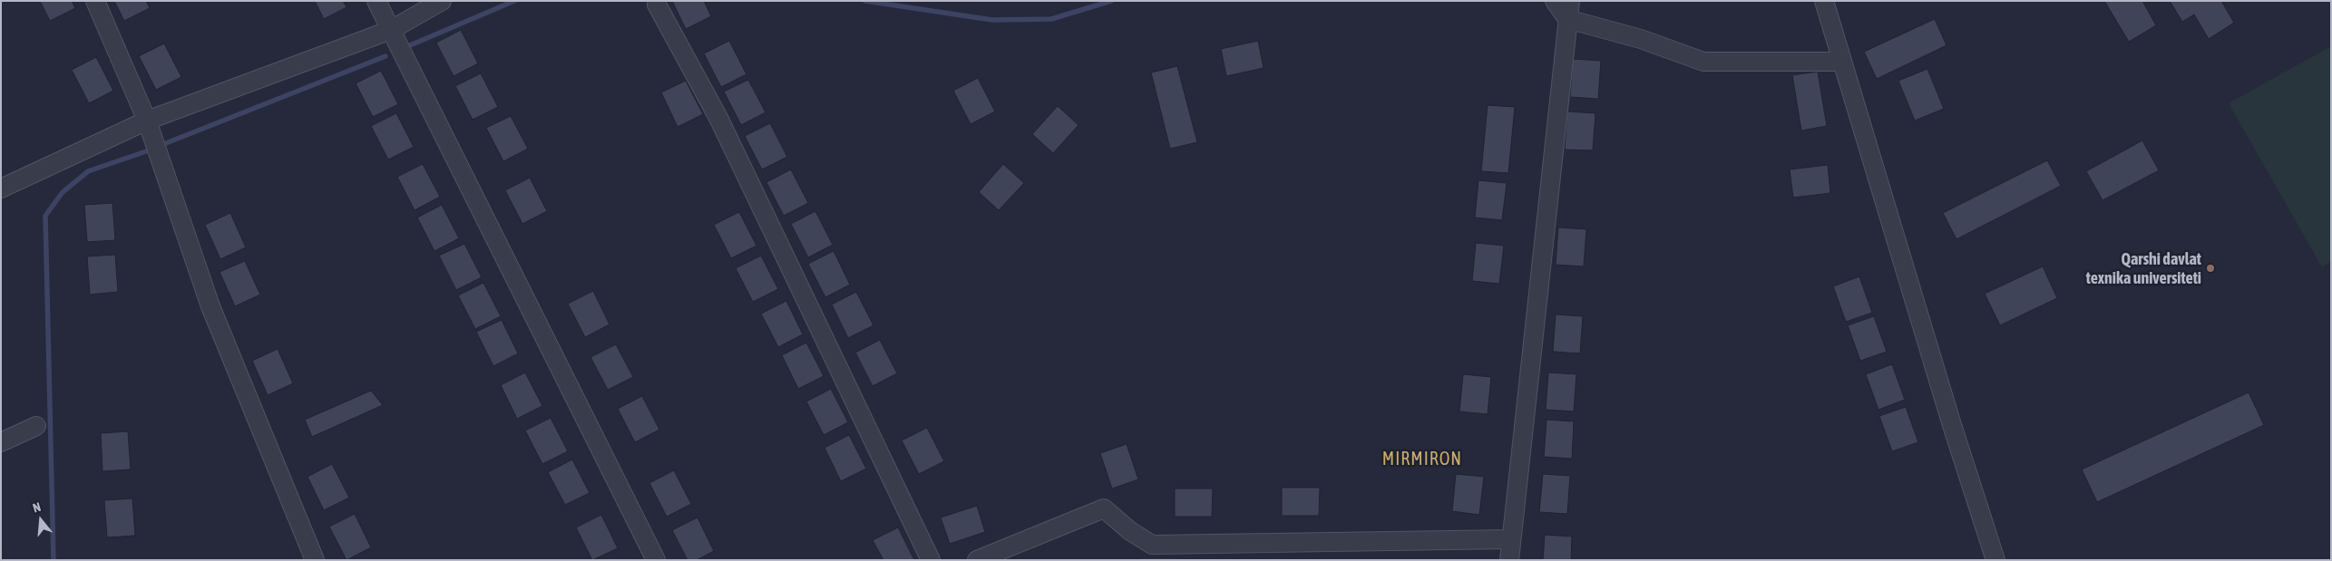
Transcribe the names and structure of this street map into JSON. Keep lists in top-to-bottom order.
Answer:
{
  "districts": ["MIRMIRON"],
  "places": ["Qarshi davlat texnika universiteti"],
  "north": "top"
}
